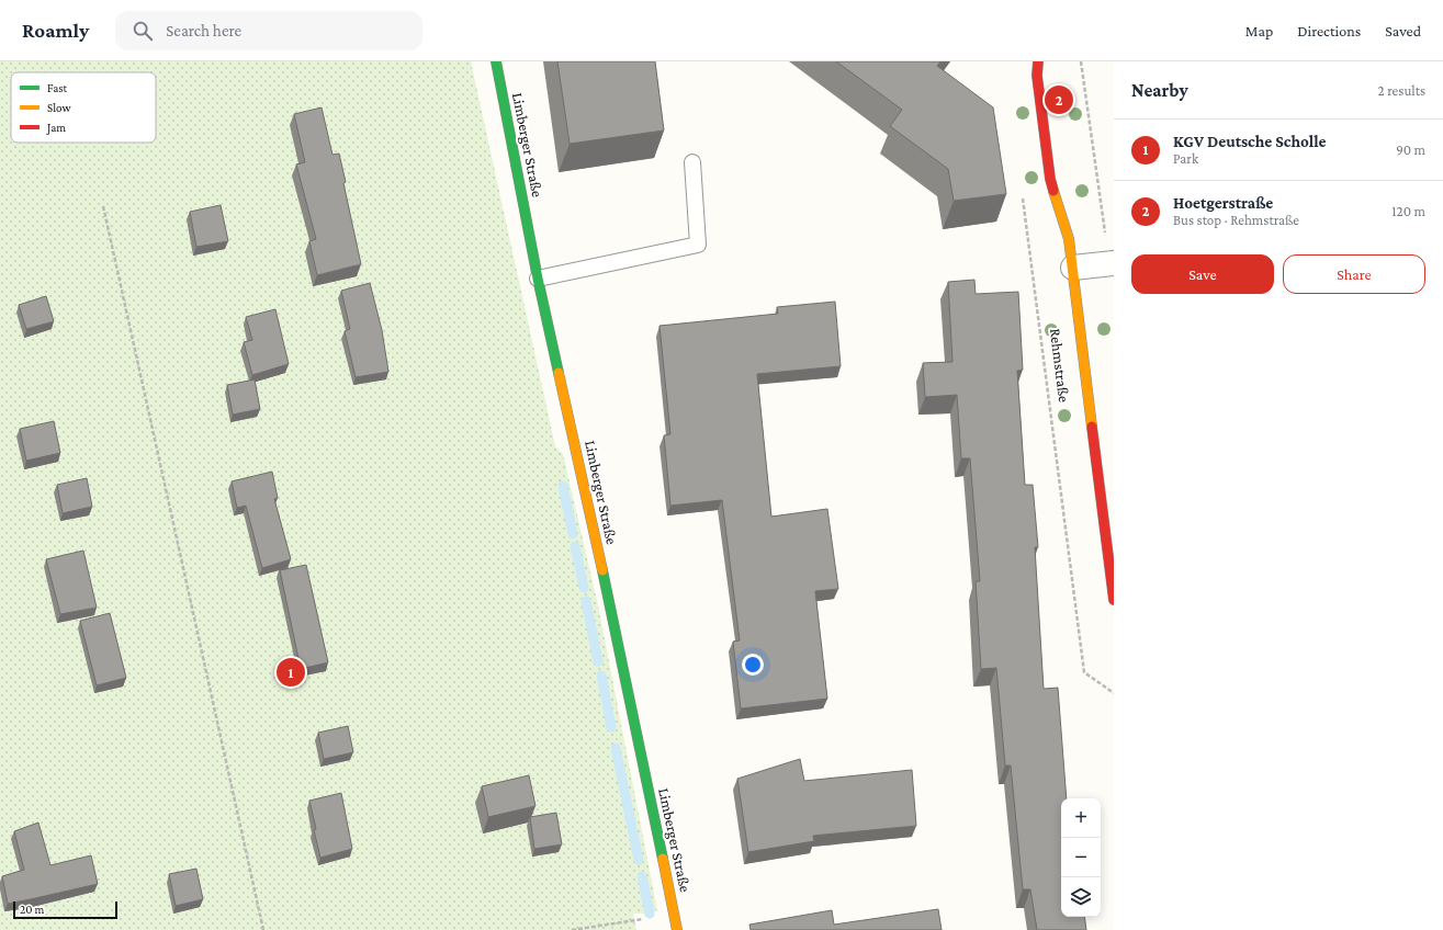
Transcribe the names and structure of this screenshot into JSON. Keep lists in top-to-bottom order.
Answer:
{
  "streets": {
    "street": ["Limberger Straße", "Rehmstraße"]
  },
  "legend": ["Fast", "Slow", "Jam"],
  "scale_bar": "20 m",
  "page": {
    "header": "Roamly",
    "search": "Search here",
    "nav": ["Map", "Directions", "Saved"],
    "heading": ["Nearby", "2 results"],
    "pins": ["2", "1"],
    "list": [
      {
        "mark": "1",
        "name": "KGV Deutsche Scholle",
        "note": "Park",
        "value": "90 m"
      },
      {
        "mark": "2",
        "name": "Hoetgerstraße",
        "note": "Bus stop · Rehmstraße",
        "value": "120 m"
      }
    ],
    "buttons": ["Save", "Share"],
    "map_buttons": ["+", "−"],
    "scale": "20 m"
  }
}
